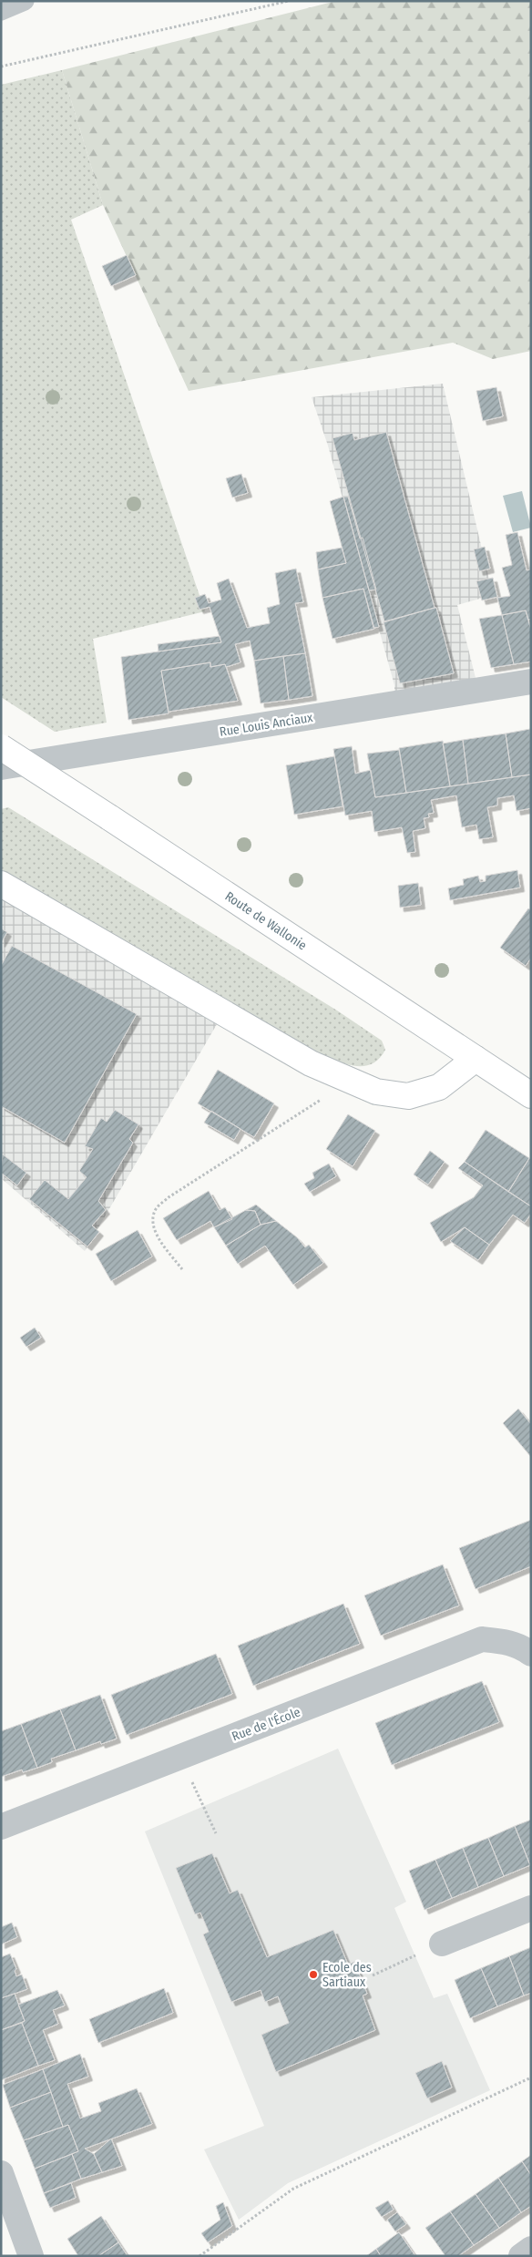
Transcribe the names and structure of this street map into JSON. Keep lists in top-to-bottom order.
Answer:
{
  "streets": {
    "main road": ["Route de Wallonie"],
    "street": ["Rue Louis Anciaux", "Rue de l'École"]
  },
  "places": ["Ecole des Sartiaux"]
}
